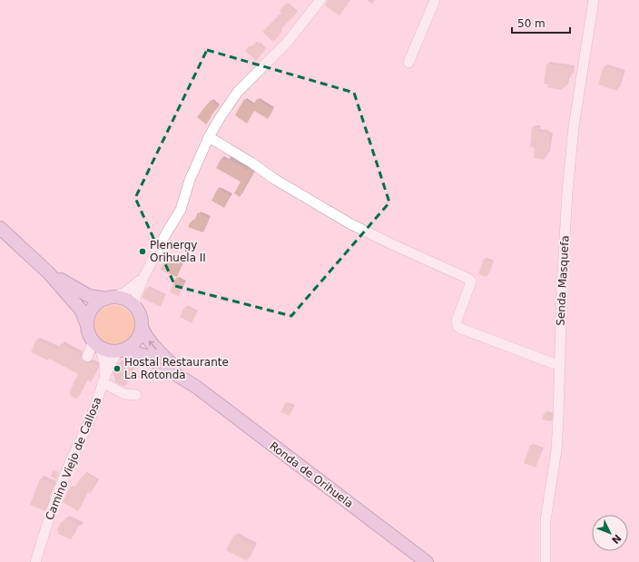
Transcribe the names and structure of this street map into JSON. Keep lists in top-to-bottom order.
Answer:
{
  "streets": {
    "main road": ["Ronda de Orihuela"],
    "street": ["Senda Masquefa", "Camino Viejo de Callosa"]
  },
  "places": ["Plenergy Orihuela II", "Hostal Restaurante La Rotonda"],
  "scale_bar": "50 m",
  "north": "bottom right"
}
